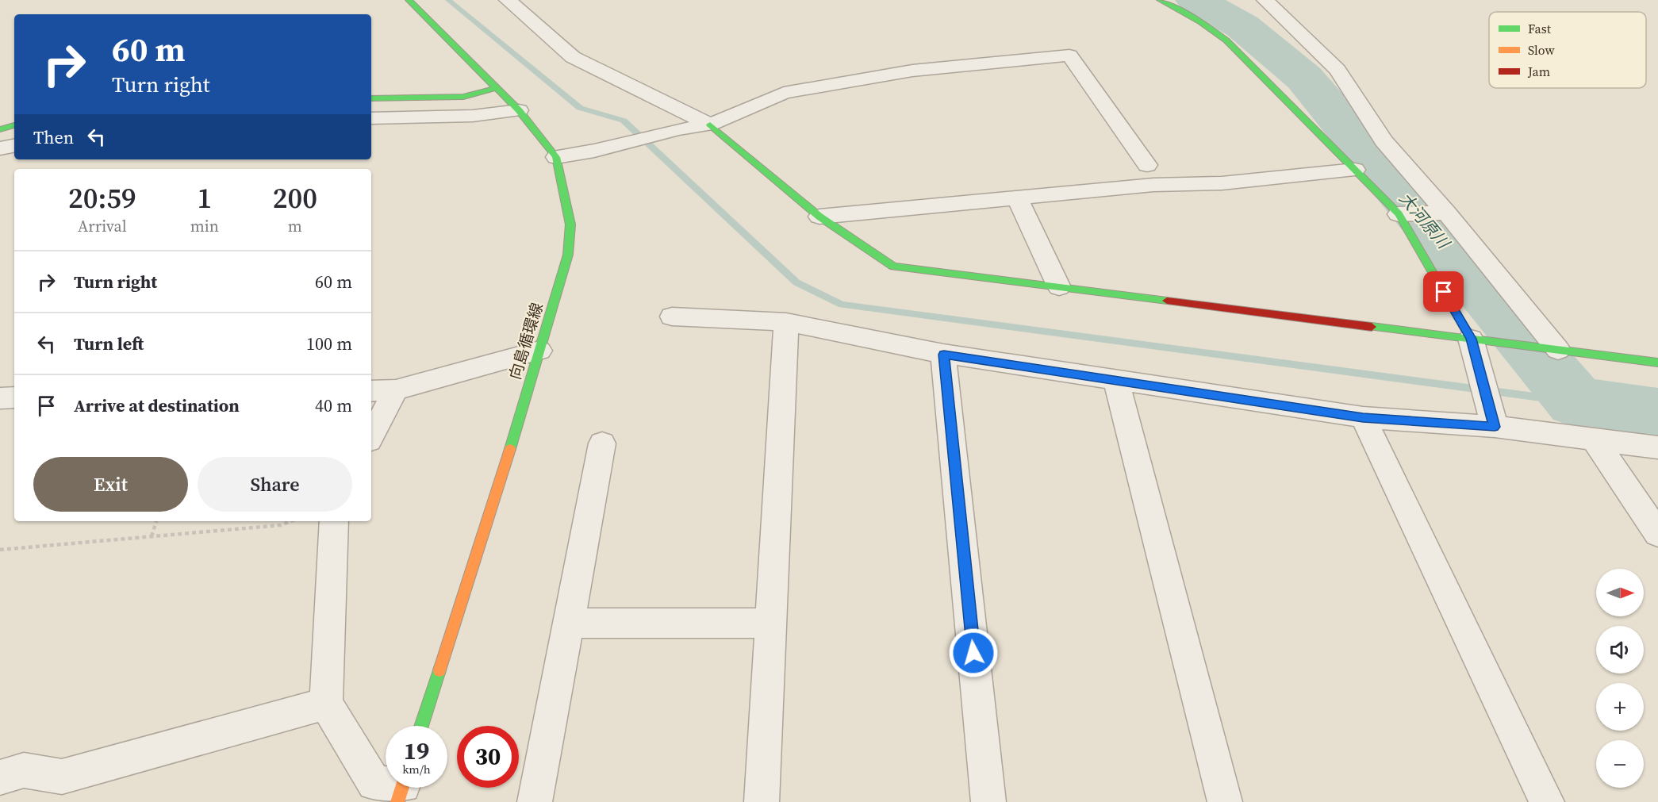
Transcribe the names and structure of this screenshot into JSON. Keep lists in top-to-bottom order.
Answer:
{
  "streets": {
    "street": ["向島循環線"]
  },
  "water": ["大河原川"],
  "legend": ["Fast", "Slow", "Jam"],
  "north": "right",
  "page": {
    "turn": ["60 m", "Turn right"],
    "then": "Then",
    "eta": [
      "20:59",
      "Arrival",
      "1",
      "min",
      "200",
      "m"
    ],
    "list": [
      {
        "name": "Turn right",
        "value": "60 m"
      },
      {
        "name": "Turn left",
        "value": "100 m"
      },
      {
        "name": "Arrive at destination",
        "value": "40 m"
      }
    ],
    "buttons": ["Exit", "Share"],
    "map_buttons": ["+", "−"],
    "speed": "19 km/h",
    "limit": "30"
  }
}
